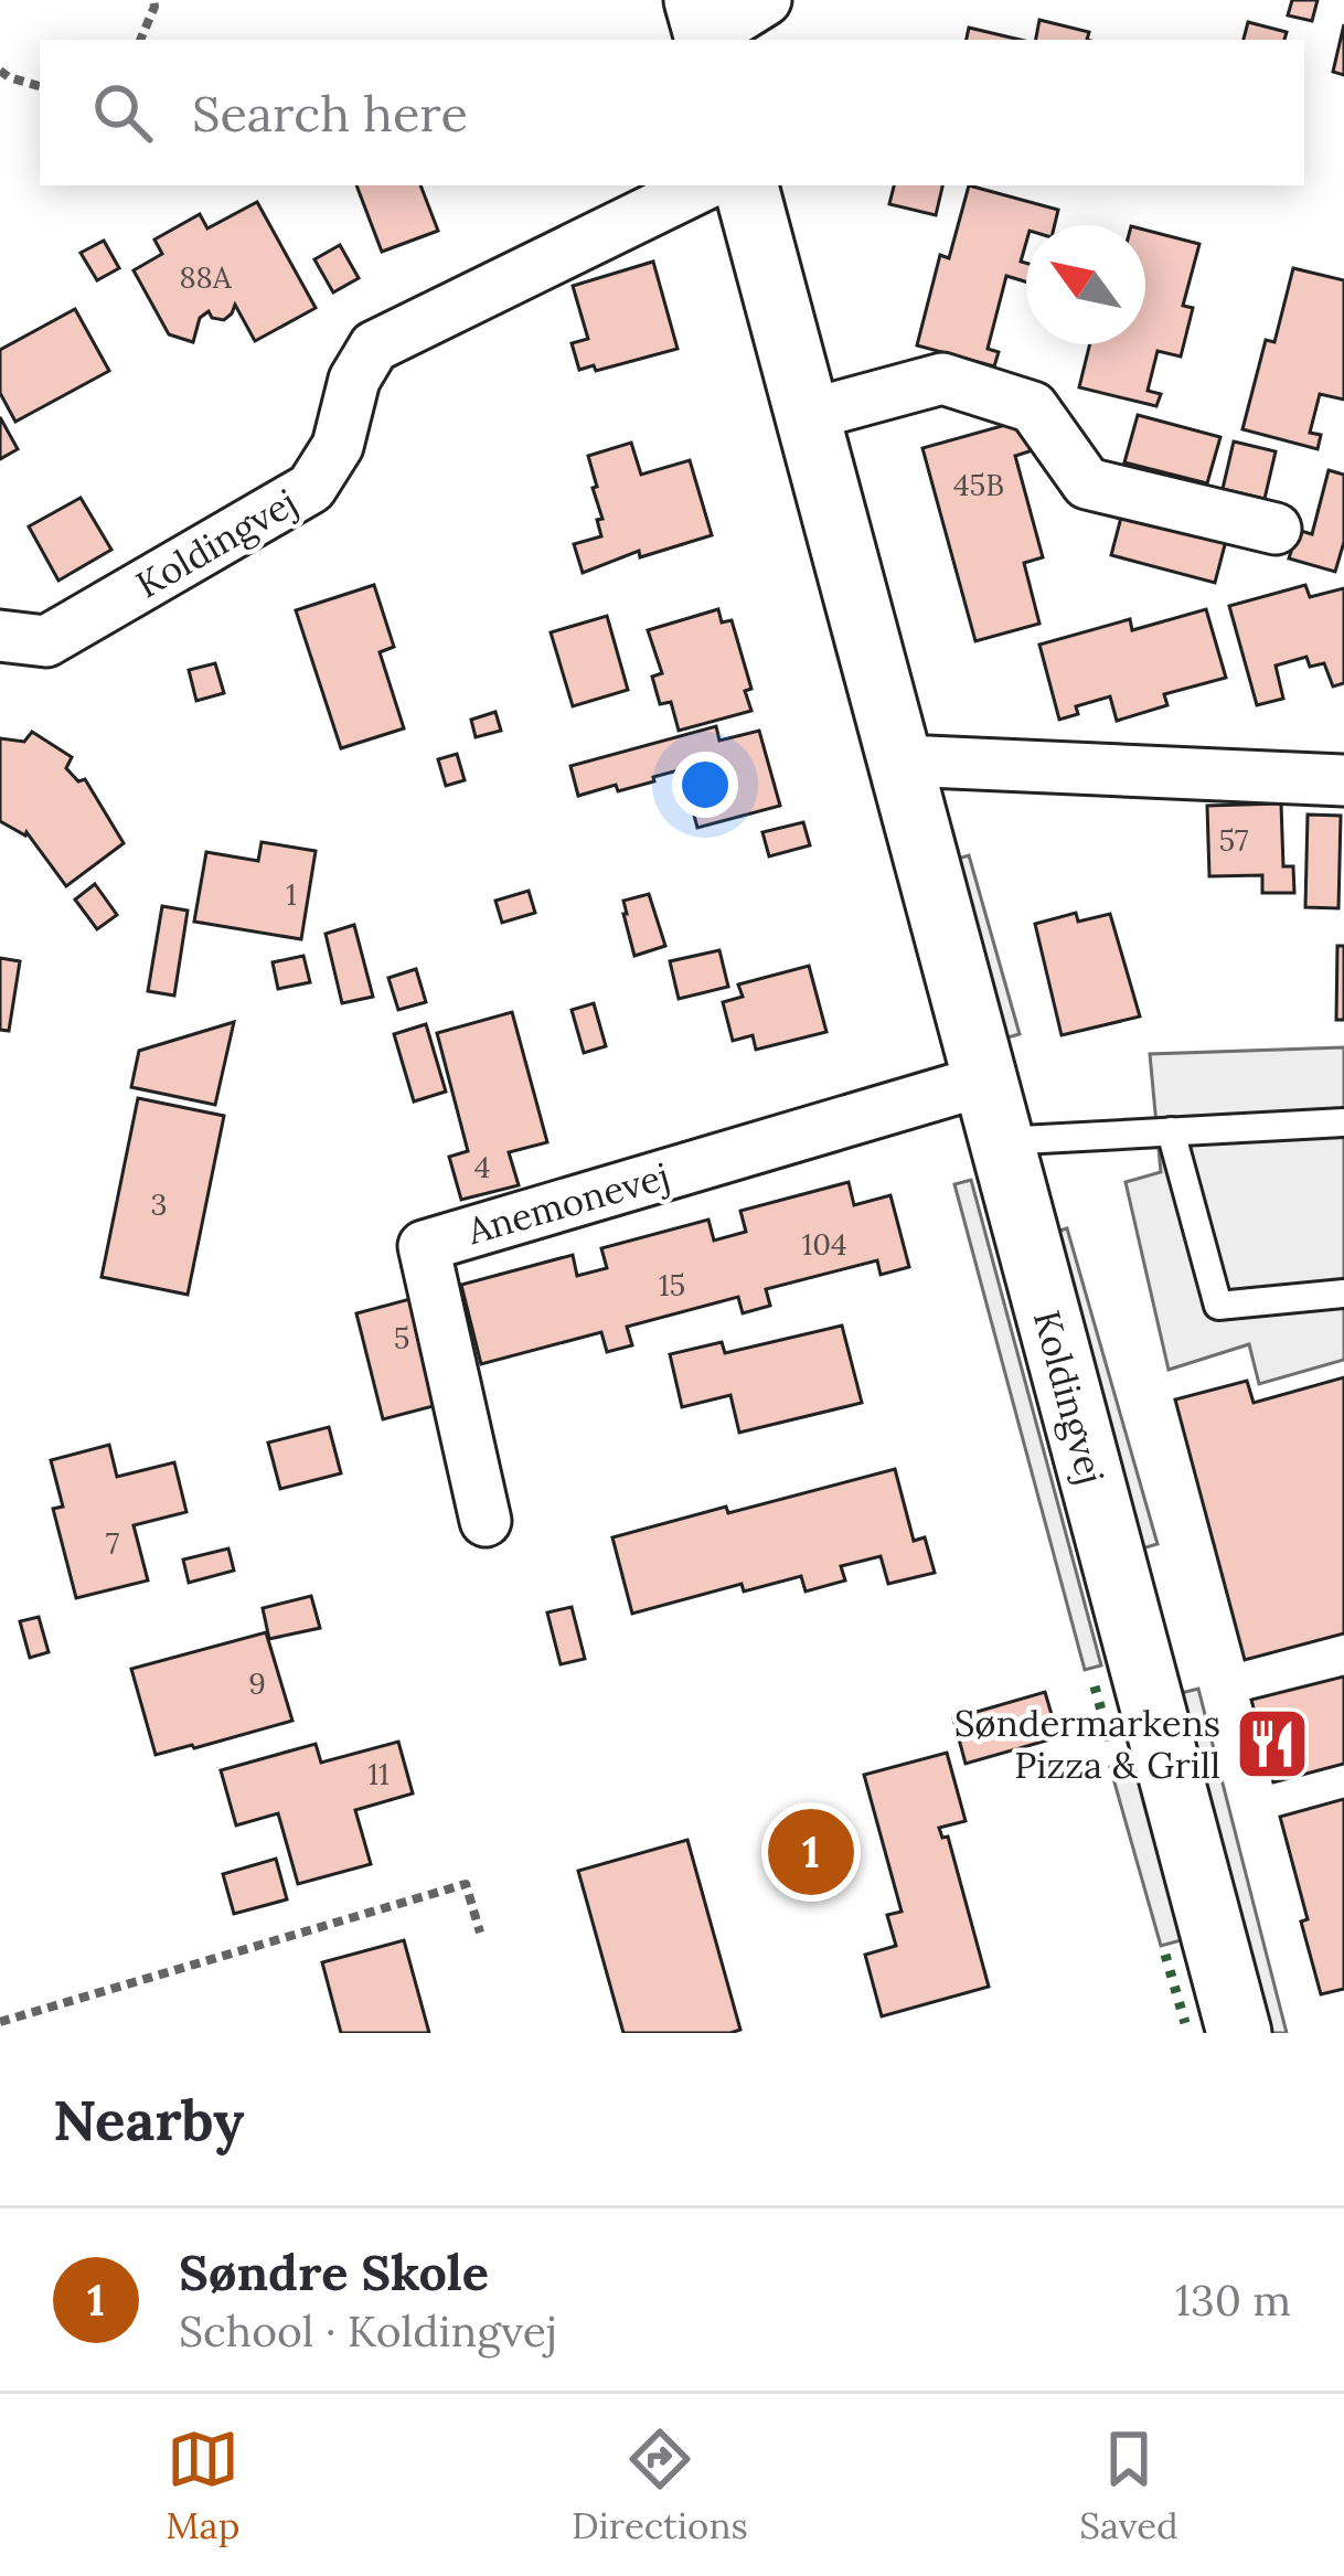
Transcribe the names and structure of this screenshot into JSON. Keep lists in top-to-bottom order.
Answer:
{
  "streets": {
    "street": ["Koldingvej", "Anemonevej"]
  },
  "crossings": [
    ["Koldingvej", "Anemonevej"]
  ],
  "places": {
    "restaurant": ["Søndermarkens Pizza & Grill"]
  },
  "house_numbers": [
    "88A",
    "45B",
    "57",
    "1",
    "4",
    "3",
    "104",
    "15",
    "5",
    "7",
    "9",
    "11"
  ],
  "north": "top left",
  "page": {
    "search": "Search here",
    "pins": "1",
    "heading": "Nearby",
    "list": [
      {
        "mark": "1",
        "name": "Søndre Skole",
        "note": "School · Koldingvej",
        "value": "130 m"
      }
    ],
    "nav": ["Map", "Directions", "Saved"]
  }
}
